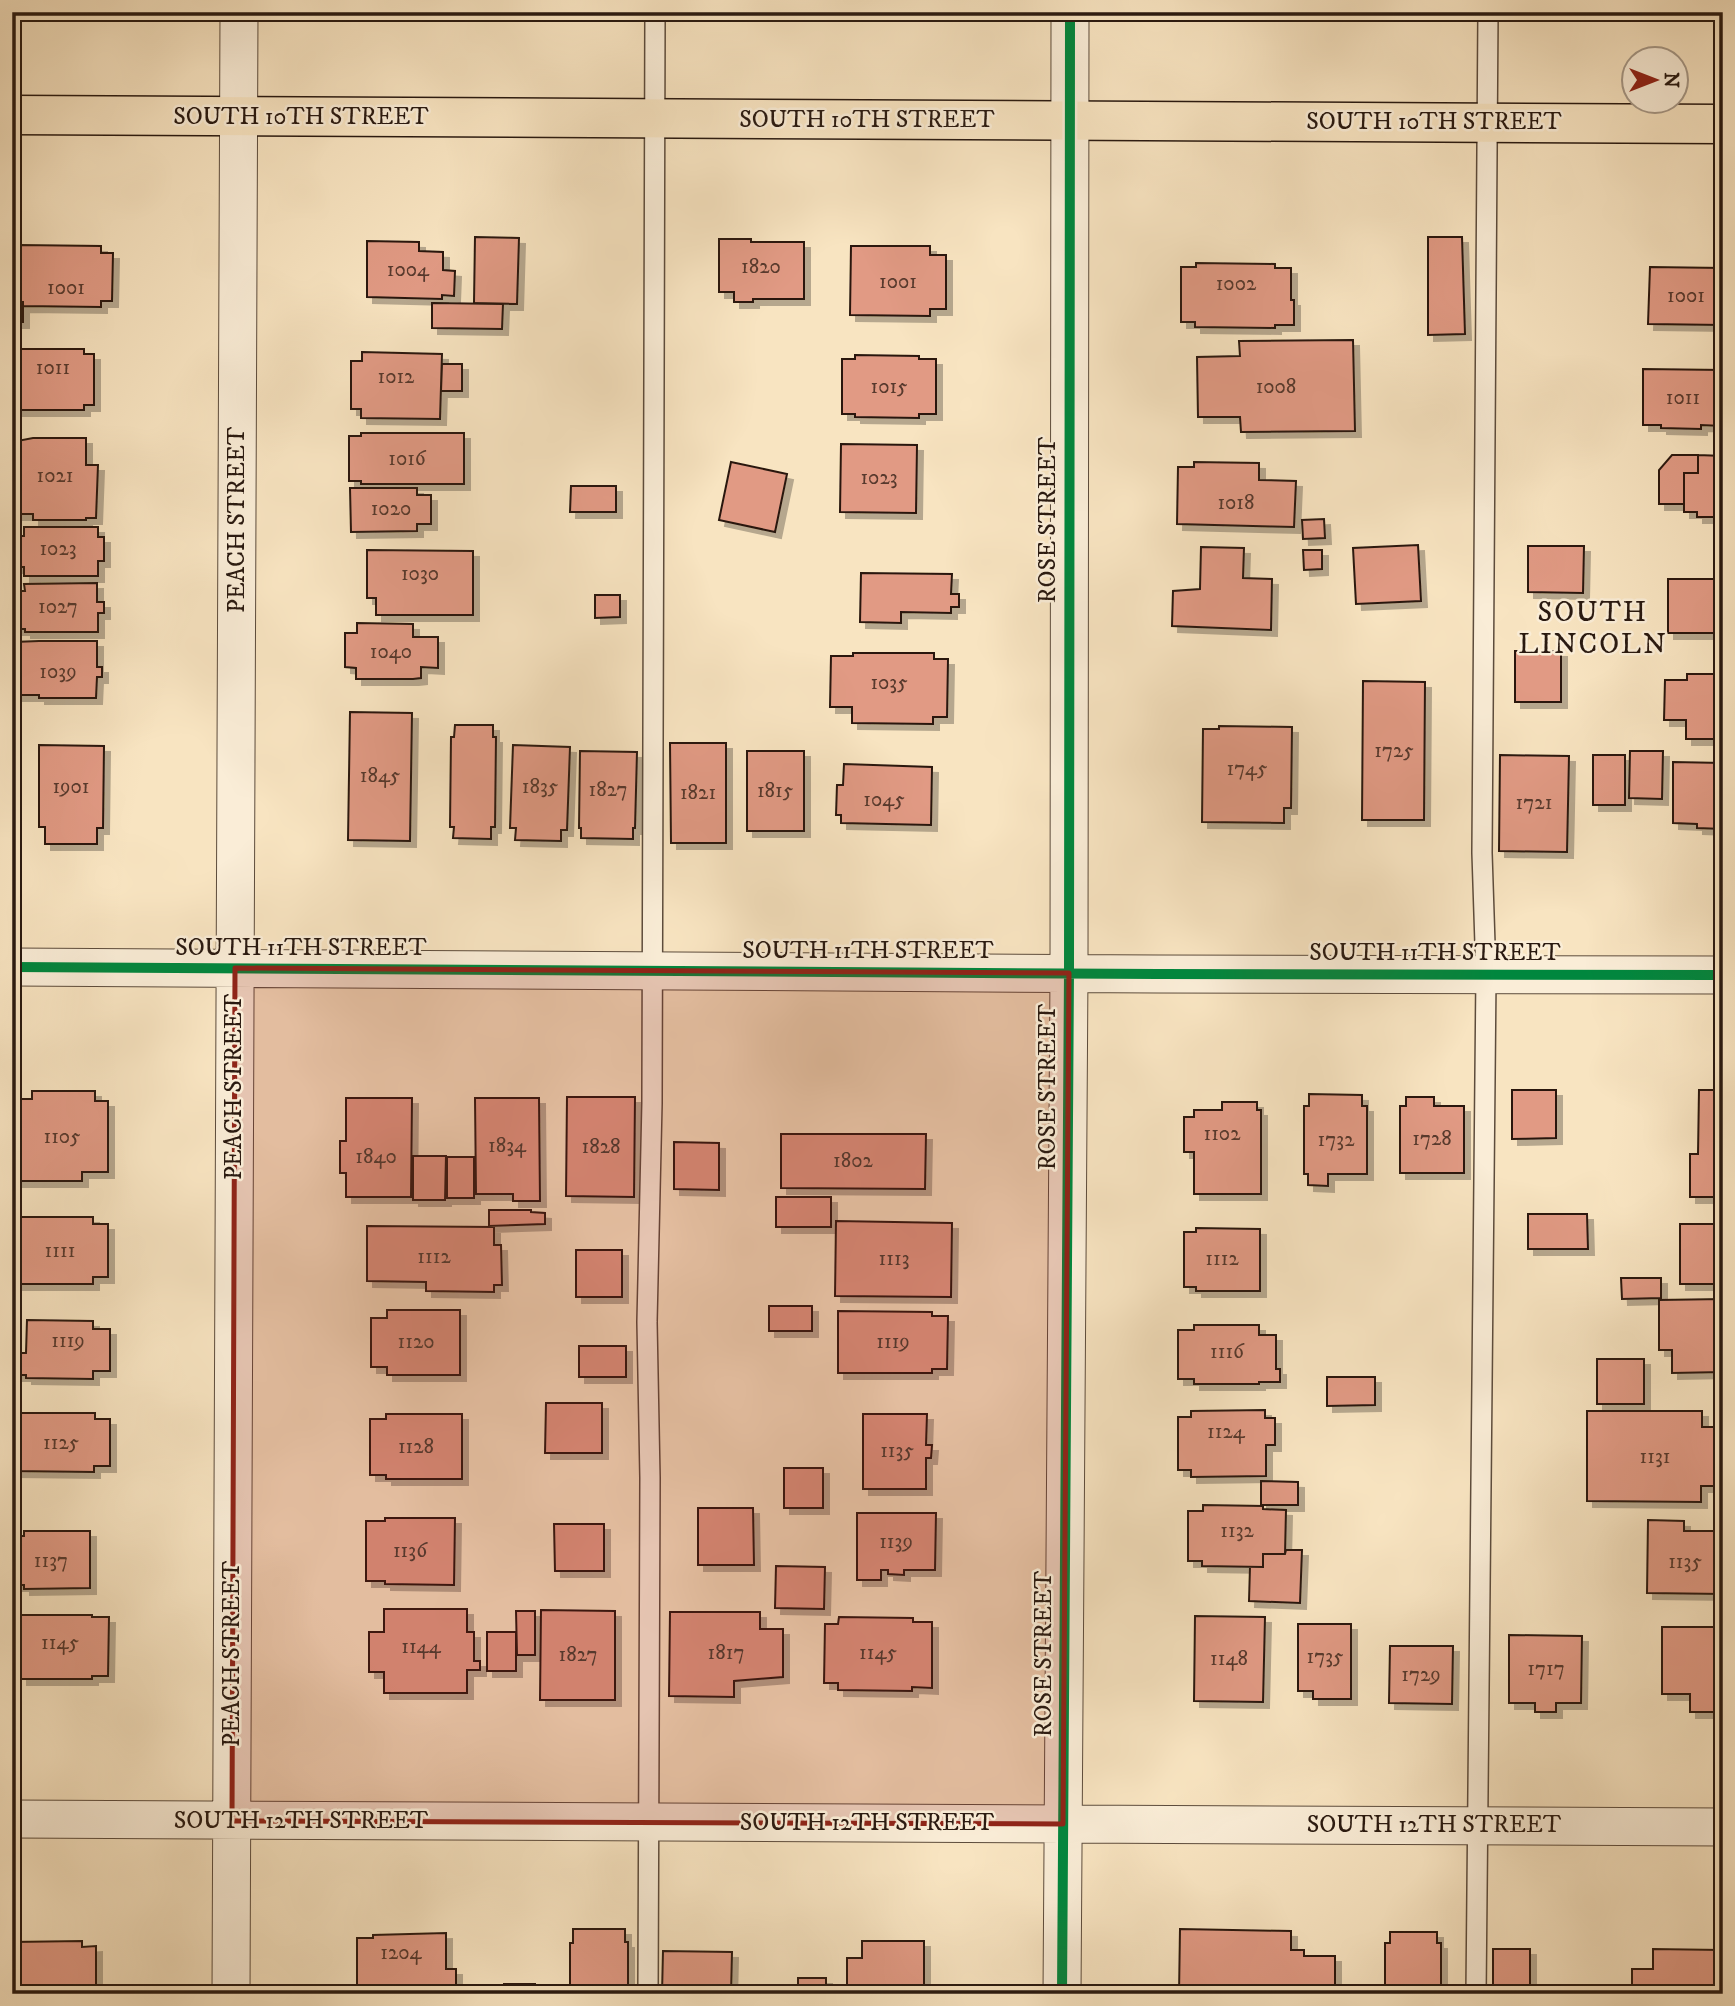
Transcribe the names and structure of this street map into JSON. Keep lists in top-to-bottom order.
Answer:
{
  "streets": {
    "main road": ["SOUTH 10TH STREET"],
    "street": [
      "PEACH STREET",
      "ROSE STREET",
      "SOUTH 11TH STREET",
      "SOUTH 12TH STREET"
    ]
  },
  "crossings": [
    ["SOUTH 10TH STREET", "PEACH STREET"],
    ["SOUTH 10TH STREET", "ROSE STREET"],
    ["PEACH STREET", "SOUTH 11TH STREET"],
    ["PEACH STREET", "SOUTH 12TH STREET"],
    ["ROSE STREET", "SOUTH 11TH STREET"],
    ["ROSE STREET", "SOUTH 12TH STREET"]
  ],
  "districts": ["SOUTH LINCOLN"],
  "house_numbers": [
    "1820",
    "1004",
    "1001",
    "1002",
    "1001",
    "1001",
    "1011",
    "1012",
    "1015",
    "1008",
    "1011",
    "1016",
    "1021",
    "1023",
    "1018",
    "1020",
    "1023",
    "1030",
    "1027",
    "1040",
    "1039",
    "1035",
    "1725",
    "1745",
    "1845",
    "1901",
    "1835",
    "1827",
    "1815",
    "1821",
    "1045",
    "1721",
    "1102",
    "1105",
    "1728",
    "1732",
    "1834",
    "1828",
    "1840",
    "1802",
    "1111",
    "1112",
    "1113",
    "1112",
    "1119",
    "1120",
    "1119",
    "1116",
    "1124",
    "1125",
    "1128",
    "1135",
    "1131",
    "1132",
    "1139",
    "1136",
    "1137",
    "1135",
    "1145",
    "1144",
    "1817",
    "1145",
    "1827",
    "1735",
    "1148",
    "1717",
    "1729",
    "1204"
  ],
  "north": "right"
}
